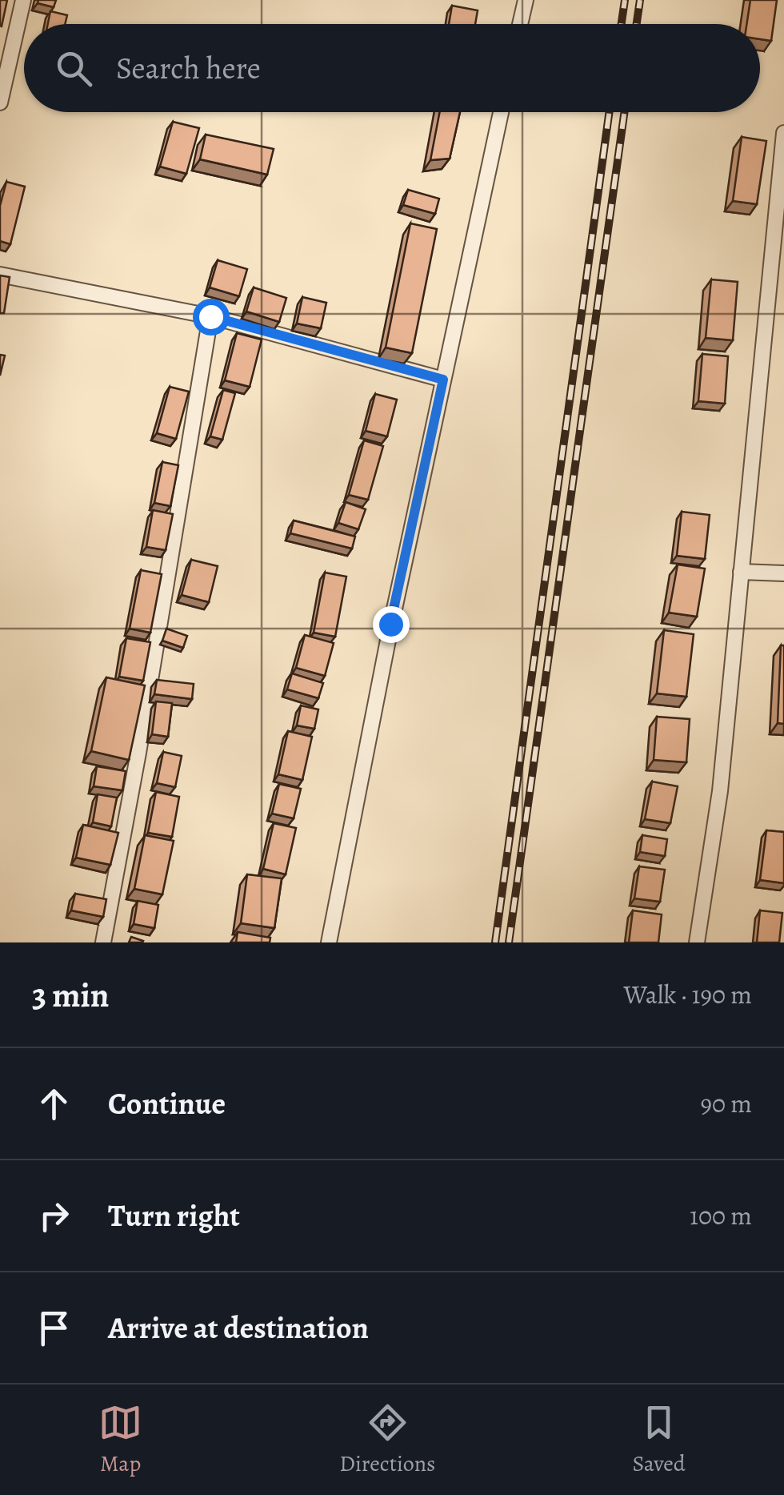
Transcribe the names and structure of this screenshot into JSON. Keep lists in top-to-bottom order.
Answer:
{
  "page": {
    "search": "Search here",
    "heading": ["3 min", "Walk · 190 m"],
    "list": [
      ["Continue", "90 m"],
      ["Turn right", "100 m"],
      "Arrive at destination"
    ],
    "nav": ["Map", "Directions", "Saved"]
  }
}
